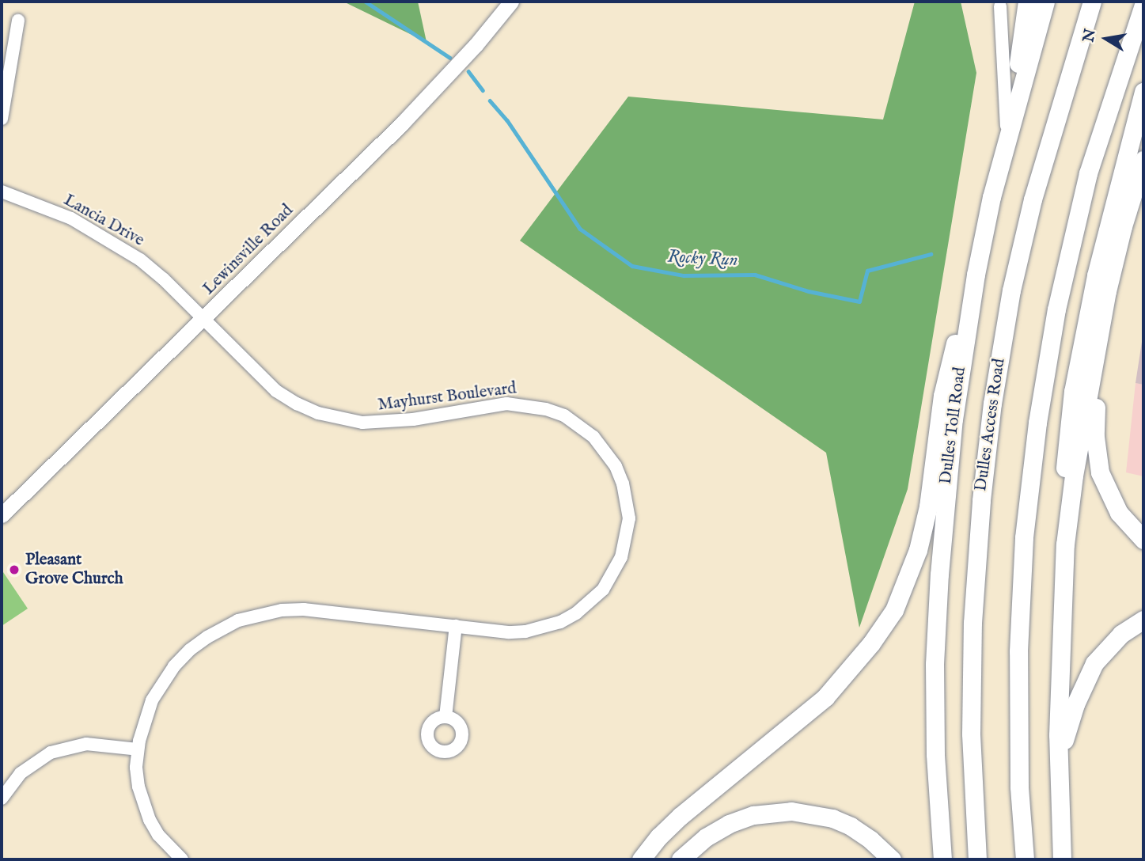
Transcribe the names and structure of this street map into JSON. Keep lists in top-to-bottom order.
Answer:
{
  "streets": {
    "highway": ["Dulles Access Road", "Dulles Toll Road"],
    "main road": ["Lewinsville Road"],
    "street": ["Lancia Drive", "Mayhurst Boulevard"]
  },
  "crossings": [
    ["Lancia Drive", "Lewinsville Road"],
    ["Lancia Drive", "Mayhurst Boulevard"],
    ["Lewinsville Road", "Mayhurst Boulevard"]
  ],
  "water": ["Rocky Run"],
  "places": ["Pleasant Grove Church"],
  "north": "left"
}
